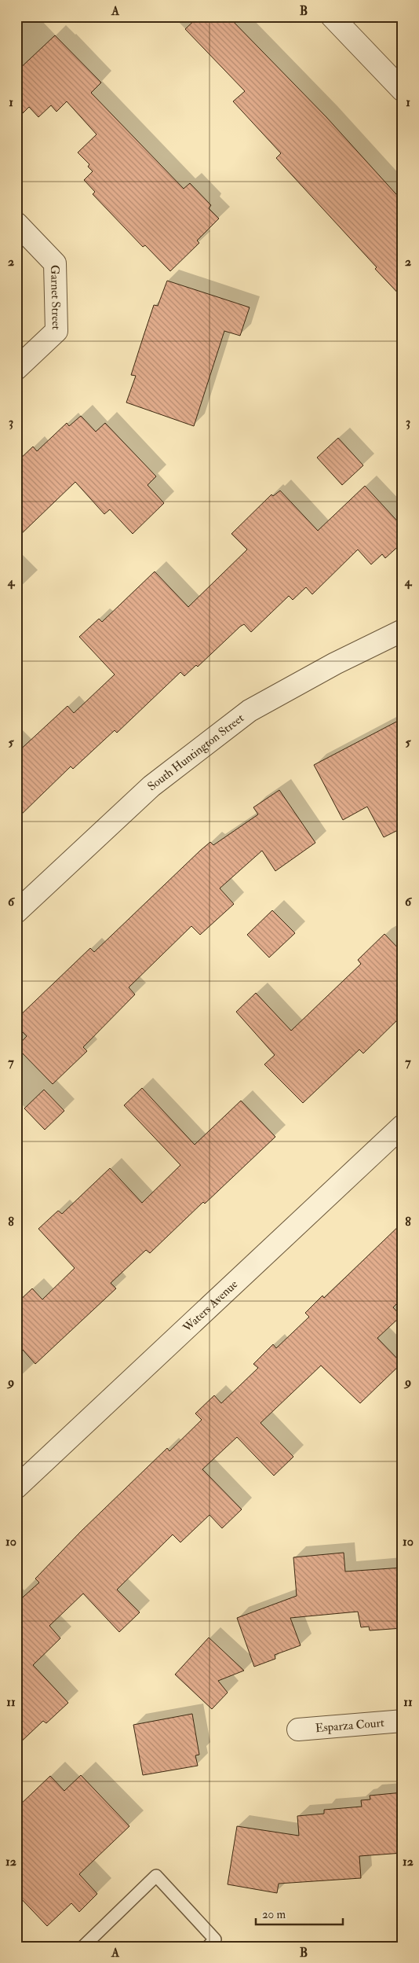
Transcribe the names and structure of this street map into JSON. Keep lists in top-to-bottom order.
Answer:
{
  "streets": {
    "street": [
      "Garnet Street",
      "South Huntington Street",
      "Waters Avenue",
      "Esparza Court"
    ]
  },
  "scale_bar": "20 m",
  "grid": {
    "columns": ["A", "B"],
    "rows": [
      "1",
      "2",
      "3",
      "4",
      "5",
      "6",
      "7",
      "8",
      "9",
      "10",
      "11",
      "12"
    ]
  }
}
